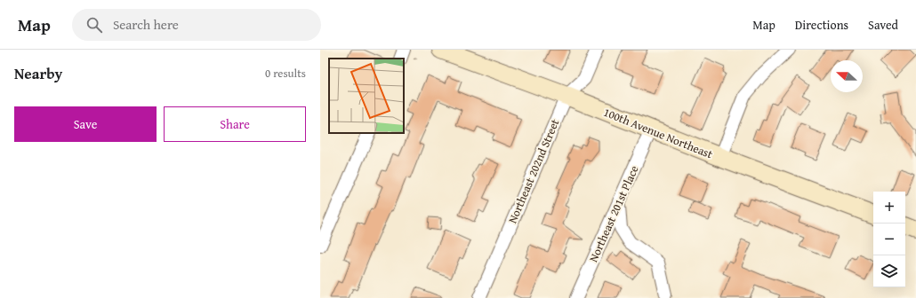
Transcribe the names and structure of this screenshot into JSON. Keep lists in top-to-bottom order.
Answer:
{
  "streets": {
    "street": ["100th Avenue Northeast", "Northeast 202nd Street", "Northeast 201st Place"]
  },
  "crossings": [
    ["100th Avenue Northeast", "Northeast 202nd Street"],
    ["100th Avenue Northeast", "Northeast 201st Place"]
  ],
  "north": "left",
  "page": {
    "header": "Map",
    "search": "Search here",
    "nav": ["Map", "Directions", "Saved"],
    "heading": ["Nearby", "0 results"],
    "buttons": ["Save", "Share"],
    "map_buttons": ["+", "−"]
  }
}
